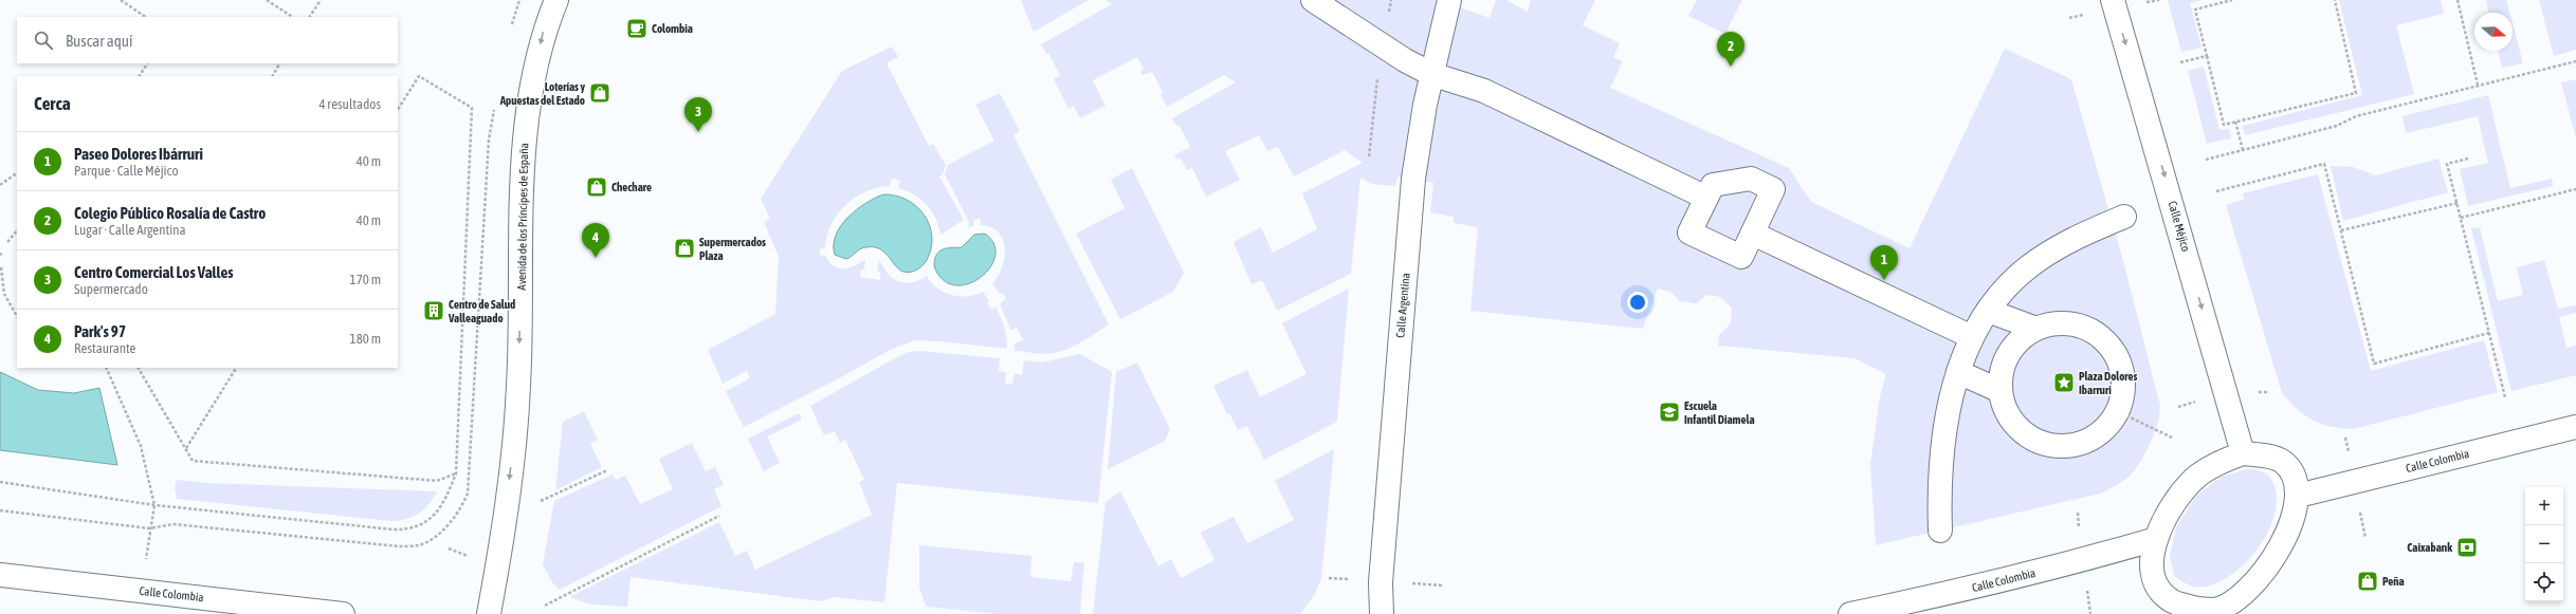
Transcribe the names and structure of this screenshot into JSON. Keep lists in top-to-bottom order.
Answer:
{
  "streets": {
    "street": [
      "Avenida de los Príncipes de España",
      "Calle Méjico",
      "Calle Argentina",
      "Calle Colombia"
    ]
  },
  "crossings": [
    ["Calle Méjico", "Calle Colombia"]
  ],
  "one_way": ["Avenida de los Príncipes de España", "Calle Méjico"],
  "places": {
    "cafe": ["Colombia"],
    "shop": [
      "Loterías y Apuestas del Estado",
      "Chechare",
      "Supermercados Plaza",
      "Peña"
    ],
    "building": ["Centro de Salud Valleaguado"],
    "place": ["Plaza Dolores Ibarruri"],
    "school or university": ["Escuela Infantil Diamela"],
    "bank": ["Caixabank"]
  },
  "north": "right",
  "page": {
    "search": "Buscar aquí",
    "pins": [
      "2",
      "3",
      "4",
      "1"
    ],
    "heading": ["Cerca", "4 resultados"],
    "list": [
      {
        "mark": "1",
        "name": "Paseo Dolores Ibárruri",
        "note": "Parque · Calle Méjico",
        "value": "40 m"
      },
      {
        "mark": "2",
        "name": "Colegio Público Rosalía de Castro",
        "note": "Lugar · Calle Argentina",
        "value": "40 m"
      },
      {
        "mark": "3",
        "name": "Centro Comercial Los Valles",
        "note": "Supermercado",
        "value": "170 m"
      },
      {
        "mark": "4",
        "name": "Park's 97",
        "note": "Restaurante",
        "value": "180 m"
      }
    ],
    "map_buttons": ["+", "−"]
  }
}
